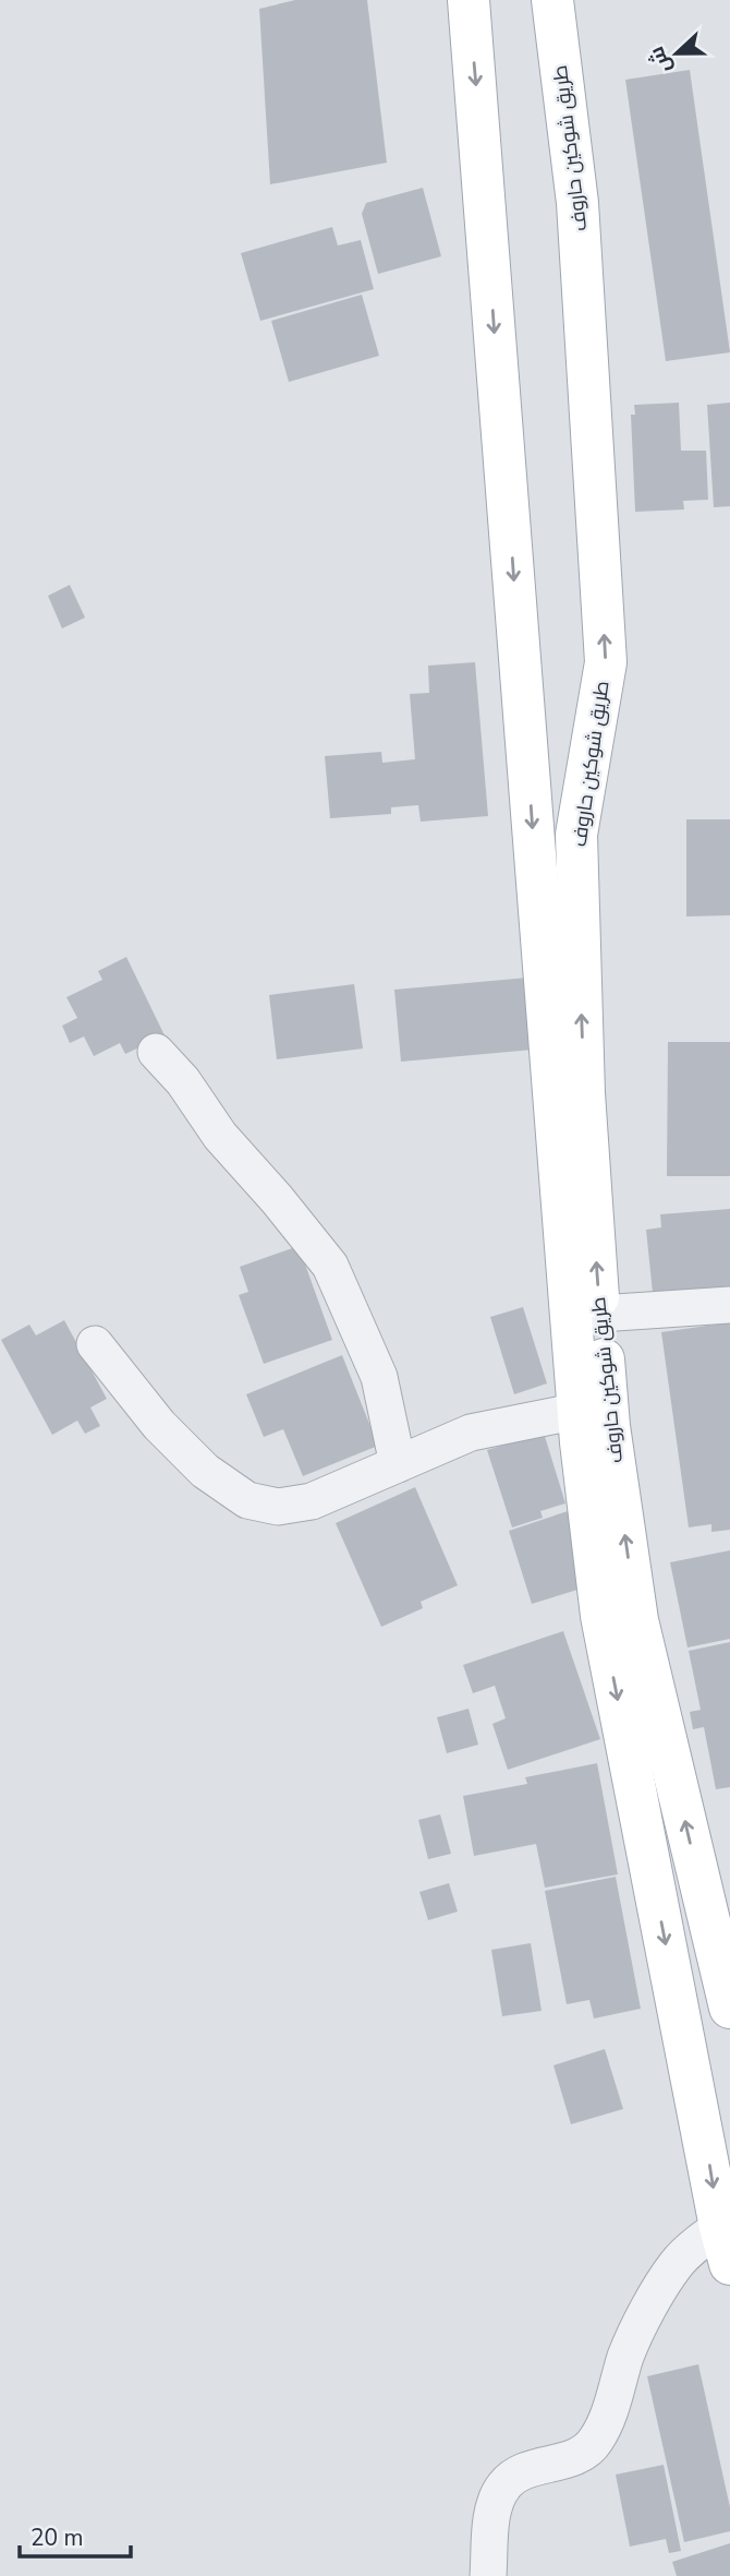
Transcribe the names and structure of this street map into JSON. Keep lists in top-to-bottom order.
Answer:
{
  "streets": {
    "main road": ["طريق شوكين حاروف"]
  },
  "scale_bar": "20 m",
  "north": "left"
}
